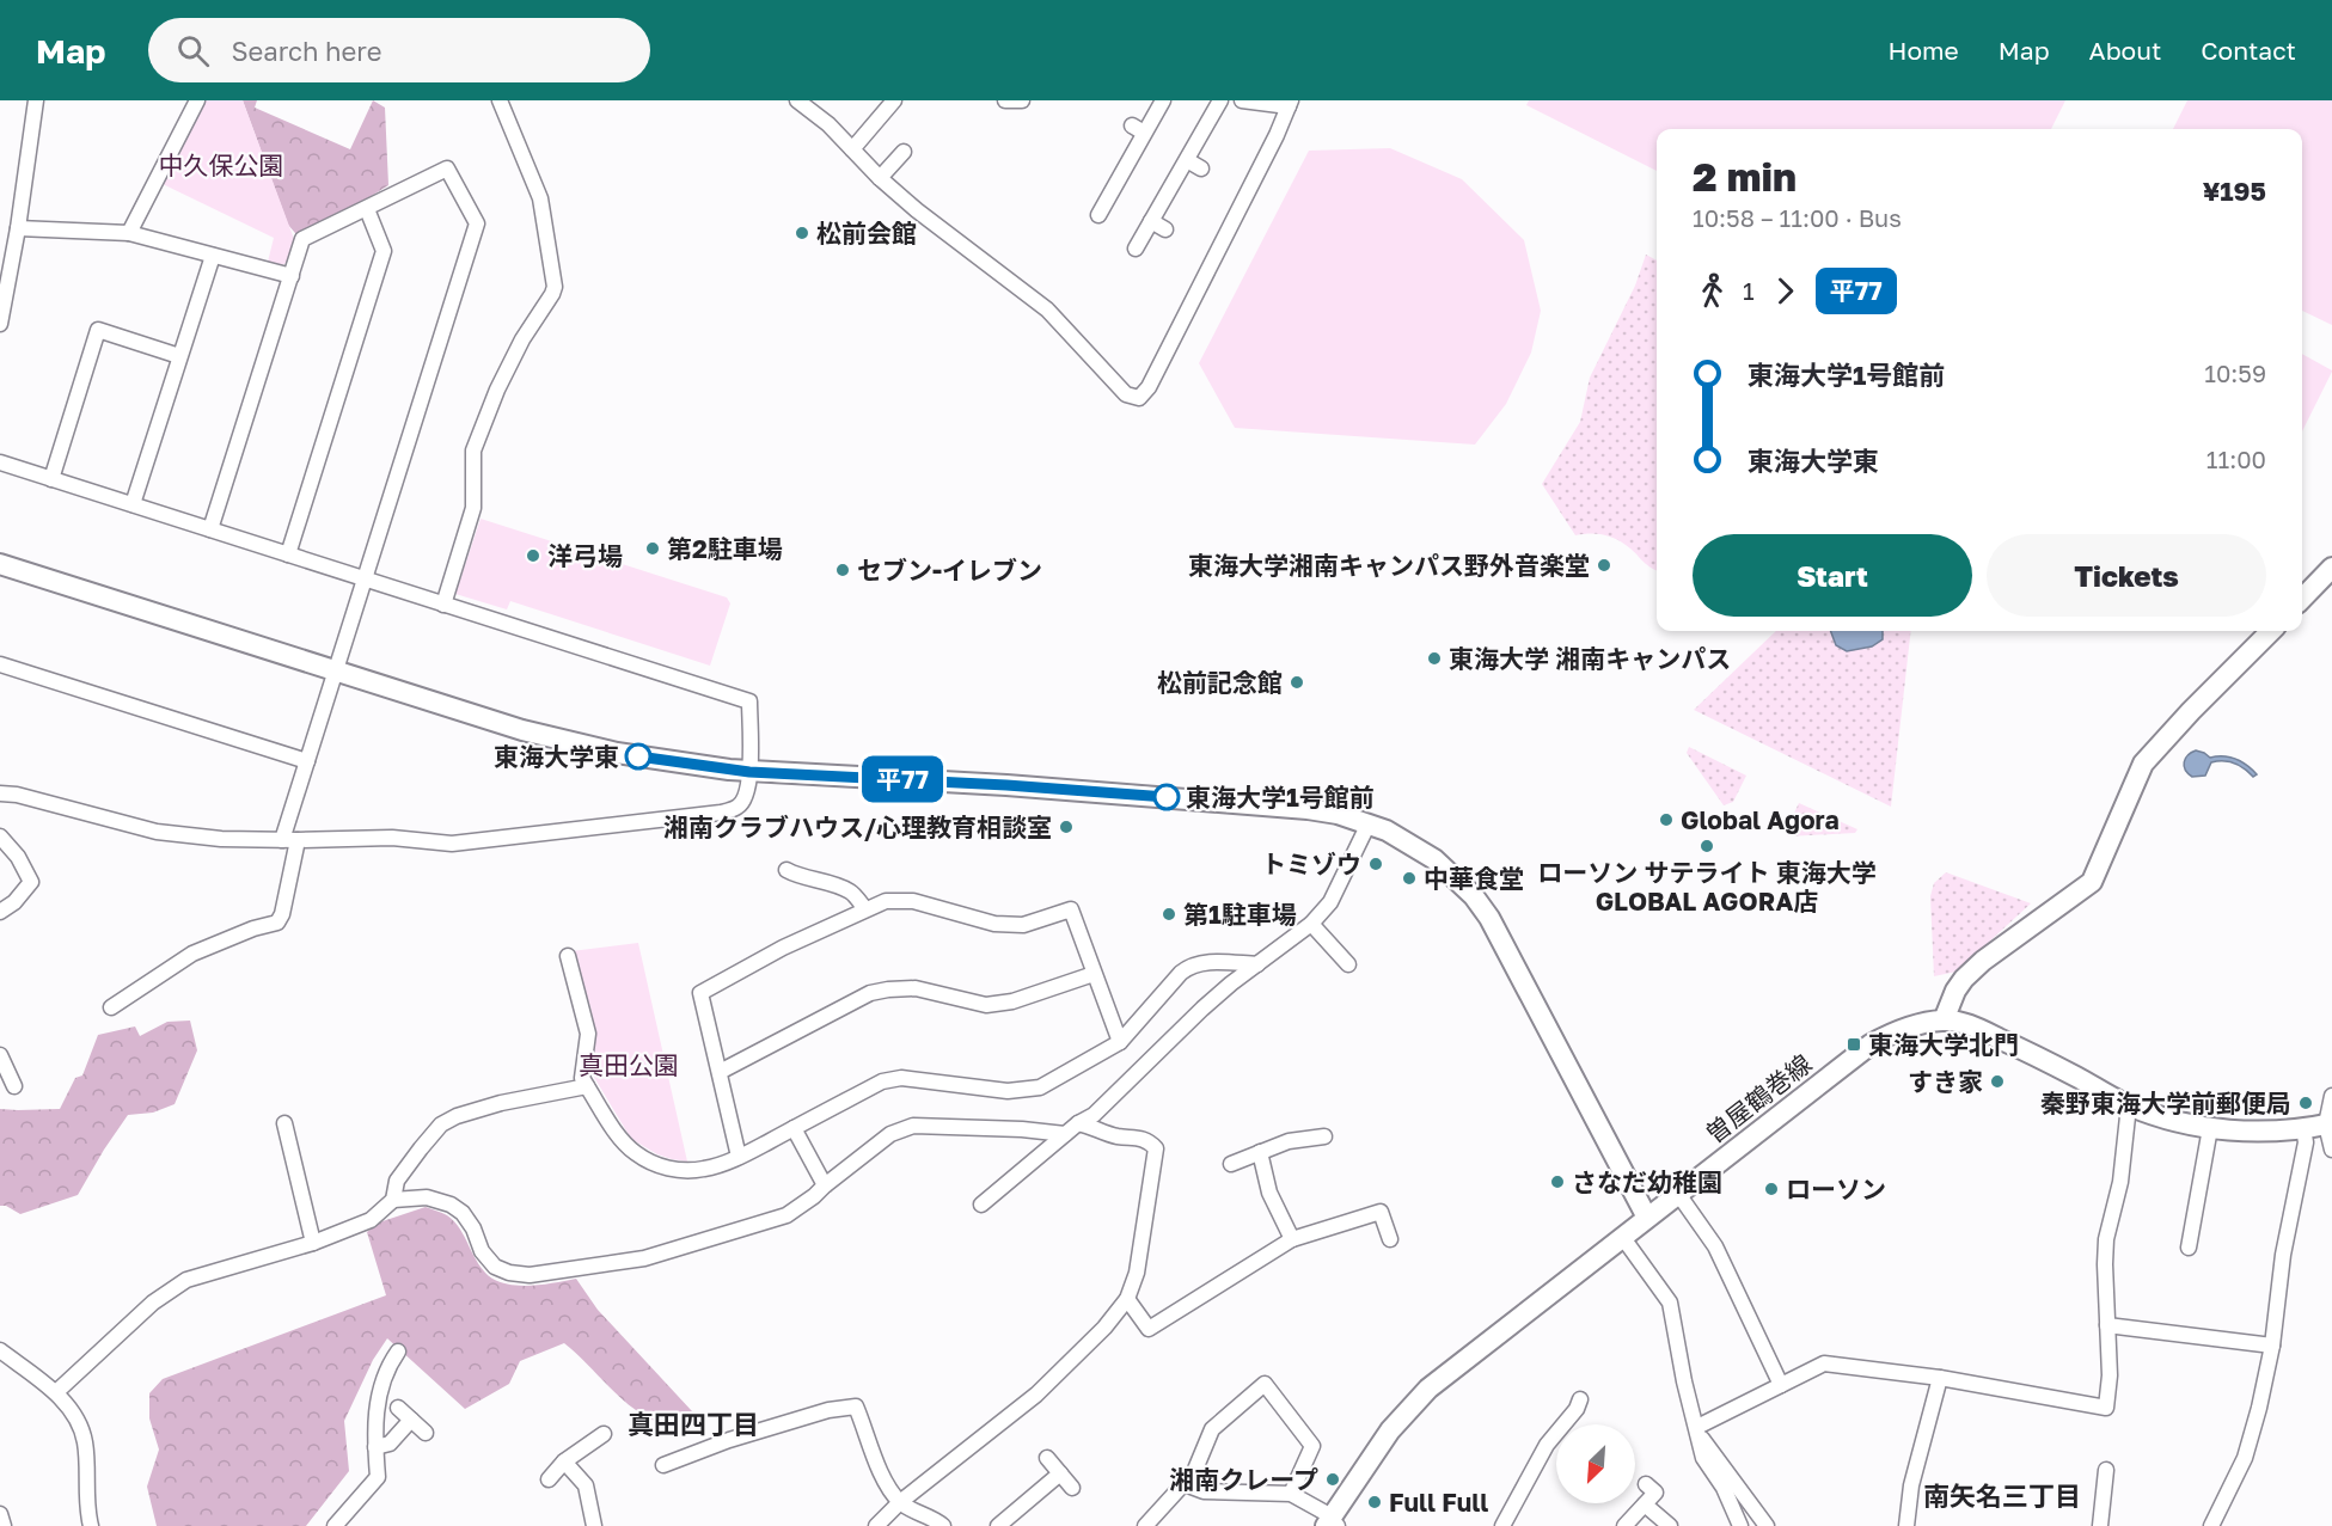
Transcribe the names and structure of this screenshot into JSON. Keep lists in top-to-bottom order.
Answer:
{
  "streets": {
    "street": ["曽屋鶴巻線"]
  },
  "districts": ["真田四丁目", "南矢名三丁目"],
  "parks": ["中久保公園", "真田公園"],
  "places": {
    "other": [
      "松前会館",
      "第2駐車場",
      "洋弓場",
      "東海大学湘南キャンパス野外音楽堂",
      "セブン-イレブン",
      "東海大学 湘南キャンパス",
      "松前記念館",
      "東海大学東",
      "東海大学1号館前",
      "Global Agora",
      "湘南クラブハウス/心理教育相談室",
      "ローソン サテライト 東海大学 GLOBAL AGORA店",
      "トミゾウ",
      "中華食堂",
      "第1駐車場",
      "すき家",
      "秦野東海大学前郵便局",
      "さなだ幼稚園",
      "ローソン",
      "湘南クレープ",
      "Full Full"
    ],
    "transit": ["東海大学北門"]
  },
  "lines": ["bus line 平77"],
  "north": "bottom left",
  "page": {
    "header": "Map",
    "search": "Search here",
    "nav": [
      "Home",
      "Map",
      "About",
      "Contact"
    ],
    "on_map": "平77",
    "heading": ["2 min", "10:58 – 11:00 · Bus", "¥195"],
    "legs": ["1", "平77"],
    "list": [
      {
        "name": "東海大学1号館前",
        "value": "10:59"
      },
      {
        "name": "東海大学東",
        "value": "11:00"
      }
    ],
    "buttons": ["Start", "Tickets"]
  }
}
